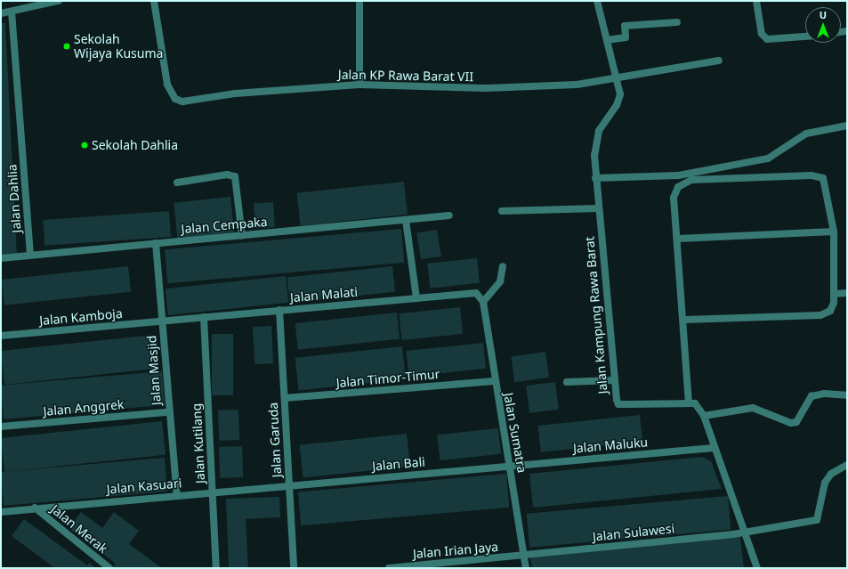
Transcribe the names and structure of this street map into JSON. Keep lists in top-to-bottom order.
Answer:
{
  "streets": {
    "street": [
      "Jalan KP Rawa Barat VII",
      "Jalan Dahlia",
      "Jalan Cempaka",
      "Jalan Malati",
      "Jalan Kampung Rawa Barat",
      "Jalan Kamboja",
      "Jalan Masjid",
      "Jalan Timor-Timur",
      "Jalan Anggrek",
      "Jalan Sumatra",
      "Jalan Garuda",
      "Jalan Kutilang",
      "Jalan Maluku",
      "Jalan Bali",
      "Jalan Kasuari",
      "Jalan Merak",
      "Jalan Sulawesi",
      "Jalan Irian Jaya"
    ]
  },
  "crossings": [
    ["Jalan KP Rawa Barat VII", "Jalan Kampung Rawa Barat"],
    ["Jalan Dahlia", "Jalan Cempaka"],
    ["Jalan Cempaka", "Jalan Masjid"],
    ["Jalan Malati", "Jalan Kamboja"],
    ["Jalan Malati", "Jalan Masjid"],
    ["Jalan Malati", "Jalan Sumatra"],
    ["Jalan Malati", "Jalan Garuda"],
    ["Jalan Malati", "Jalan Kutilang"],
    ["Jalan Kamboja", "Jalan Masjid"],
    ["Jalan Masjid", "Jalan Anggrek"],
    ["Jalan Masjid", "Jalan Kasuari"],
    ["Jalan Timor-Timur", "Jalan Sumatra"],
    ["Jalan Timor-Timur", "Jalan Garuda"],
    ["Jalan Sumatra", "Jalan Maluku"],
    ["Jalan Sumatra", "Jalan Bali"],
    ["Jalan Sumatra", "Jalan Sulawesi"],
    ["Jalan Sumatra", "Jalan Irian Jaya"],
    ["Jalan Garuda", "Jalan Bali"],
    ["Jalan Garuda", "Jalan Kasuari"],
    ["Jalan Kutilang", "Jalan Kasuari"],
    ["Jalan Maluku", "Jalan Bali"],
    ["Jalan Bali", "Jalan Kasuari"],
    ["Jalan Kasuari", "Jalan Merak"],
    ["Jalan Sulawesi", "Jalan Irian Jaya"]
  ],
  "places": ["Sekolah Wijaya Kusuma", "Sekolah Dahlia"],
  "north": "top"
}
